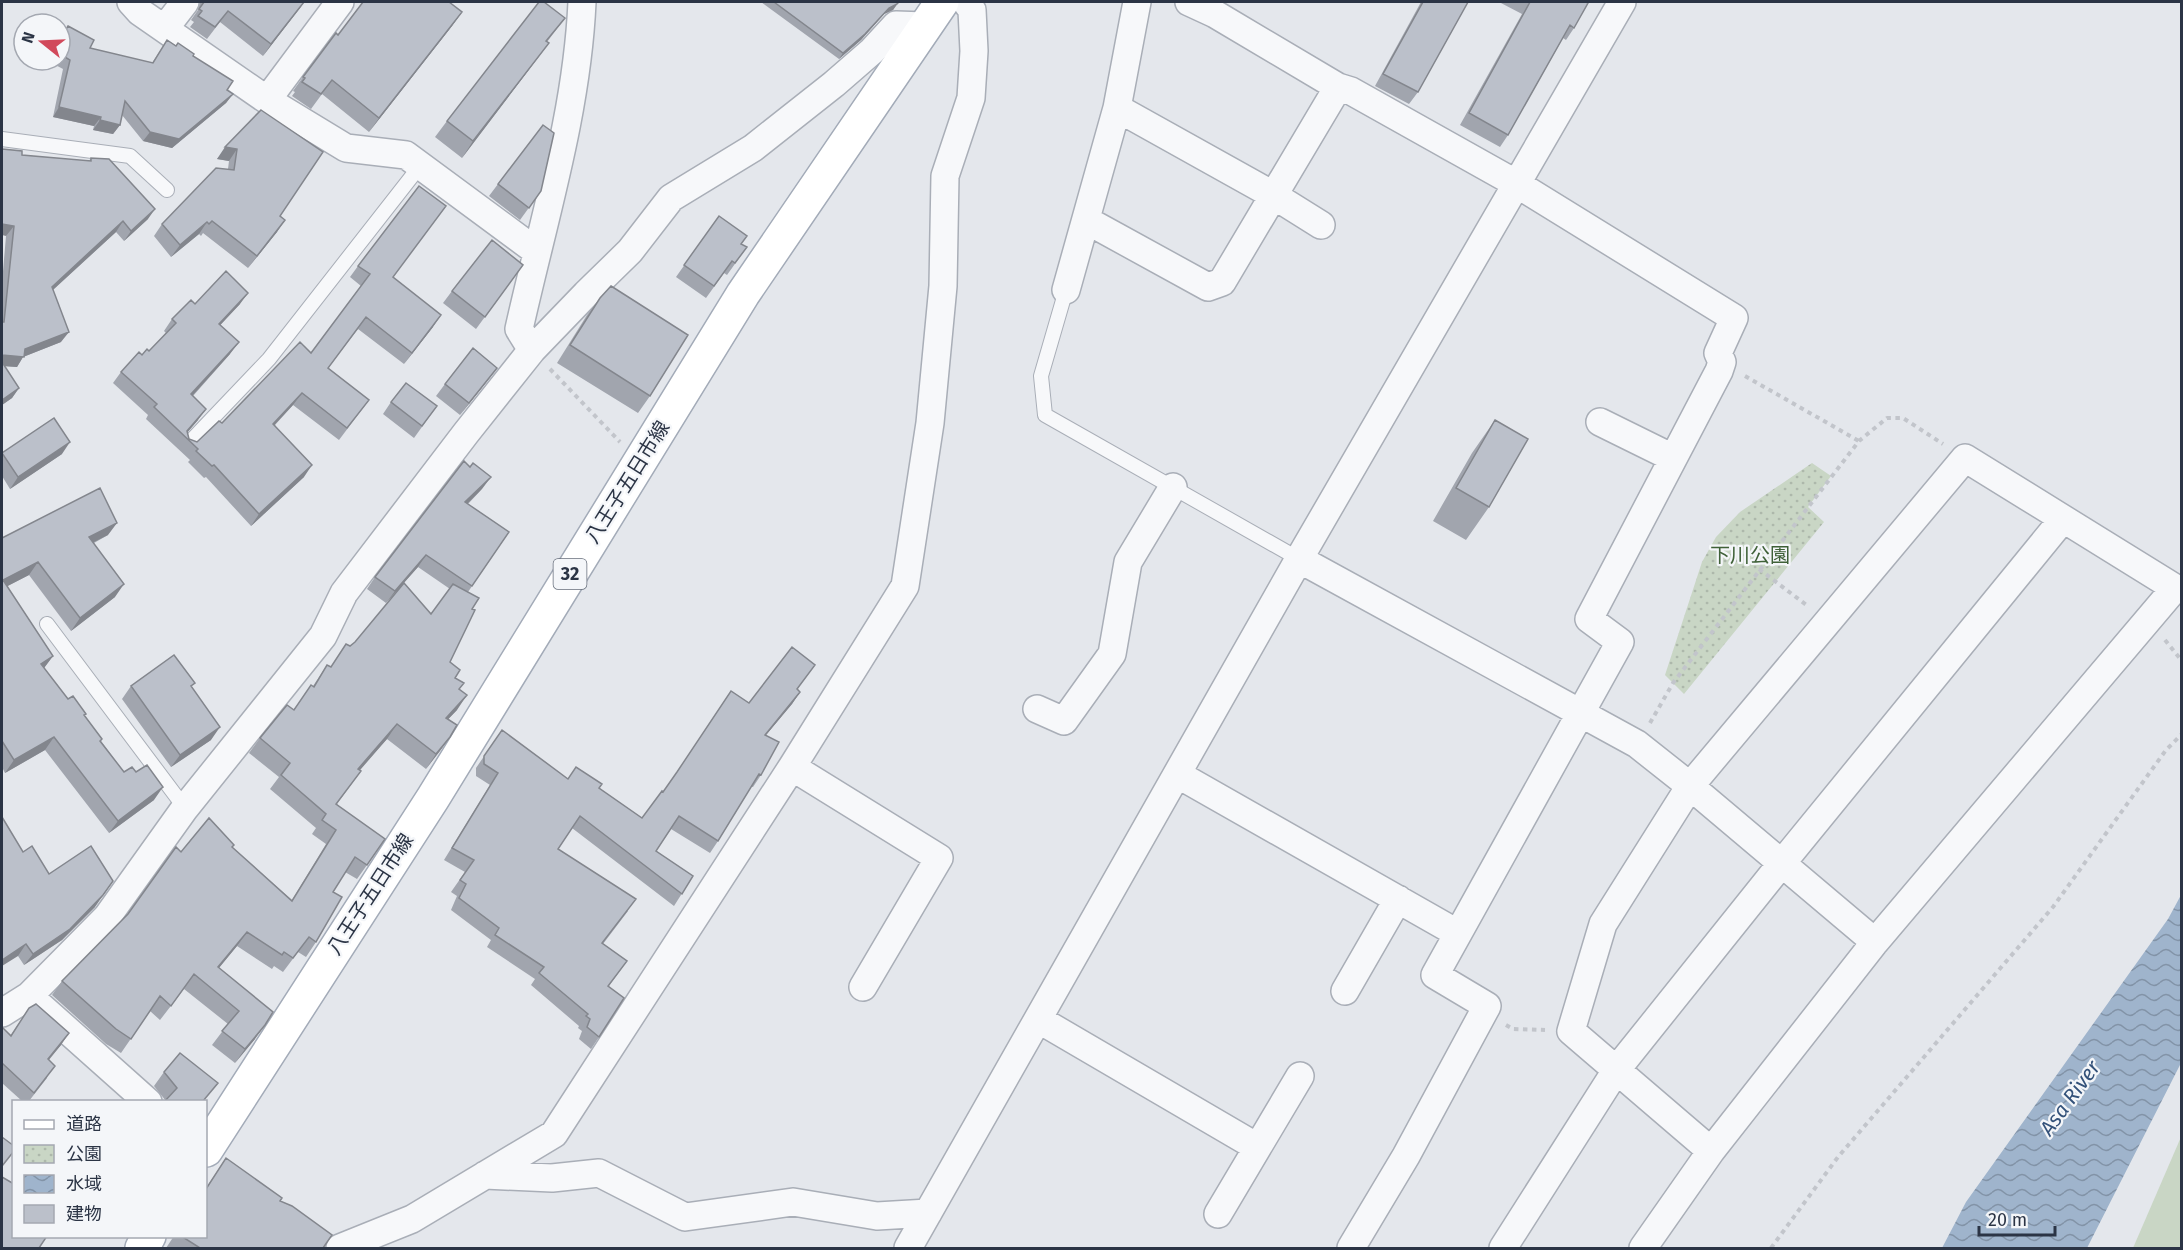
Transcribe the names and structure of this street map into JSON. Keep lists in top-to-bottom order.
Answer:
{
  "streets": {
    "main road": ["八王子五日市線", "32"]
  },
  "water": ["Asa River"],
  "parks": ["下川公園"],
  "legend": [
    "道路",
    "公園",
    "水域",
    "建物"
  ],
  "scale_bar": "20 m",
  "north": "left"
}
